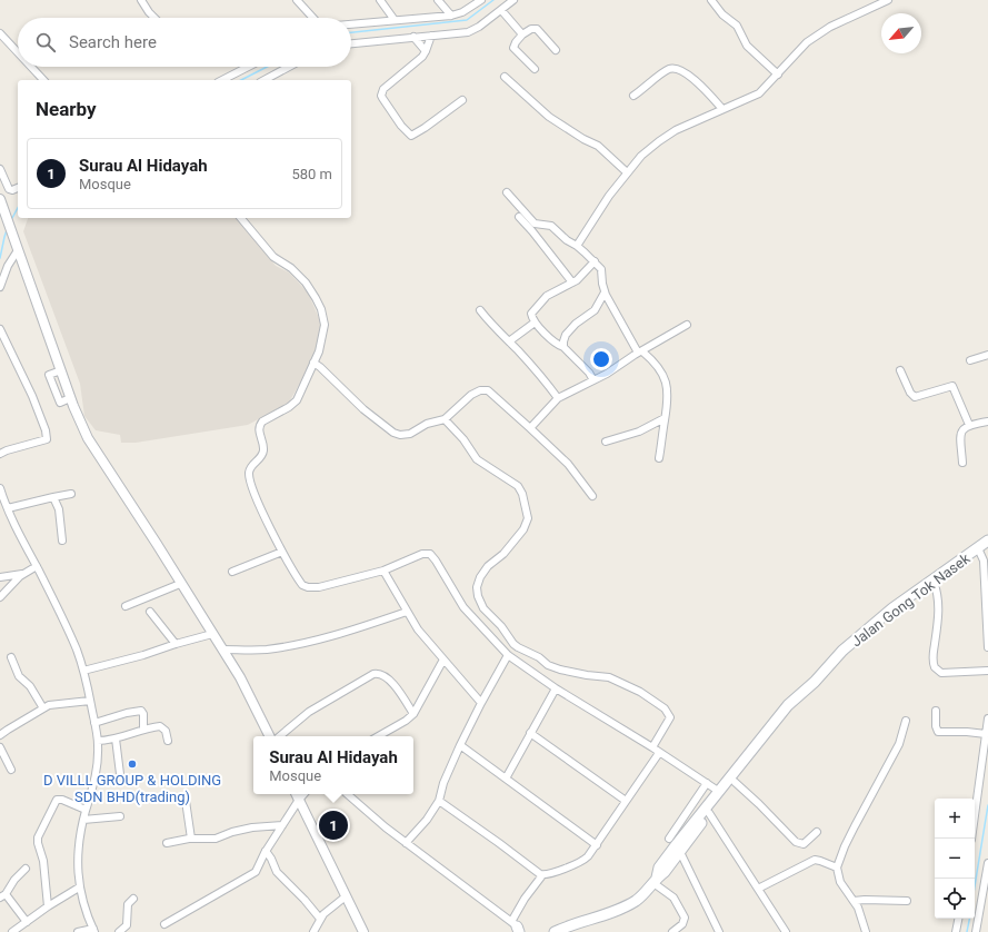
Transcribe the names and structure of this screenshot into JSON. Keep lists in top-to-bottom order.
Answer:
{
  "streets": {
    "main road": ["Jalan Gong Tok Nasek"]
  },
  "places": ["D VILLL GROUP & HOLDING SDN BHD(trading)"],
  "north": "bottom left",
  "page": {
    "search": "Search here",
    "heading": "Nearby",
    "list": [
      {
        "mark": "1",
        "name": "Surau Al Hidayah",
        "note": "Mosque",
        "value": "580 m"
      }
    ],
    "popup": ["Surau Al Hidayah", "Mosque"],
    "map_buttons": ["+", "−"],
    "pins": "1"
  }
}
